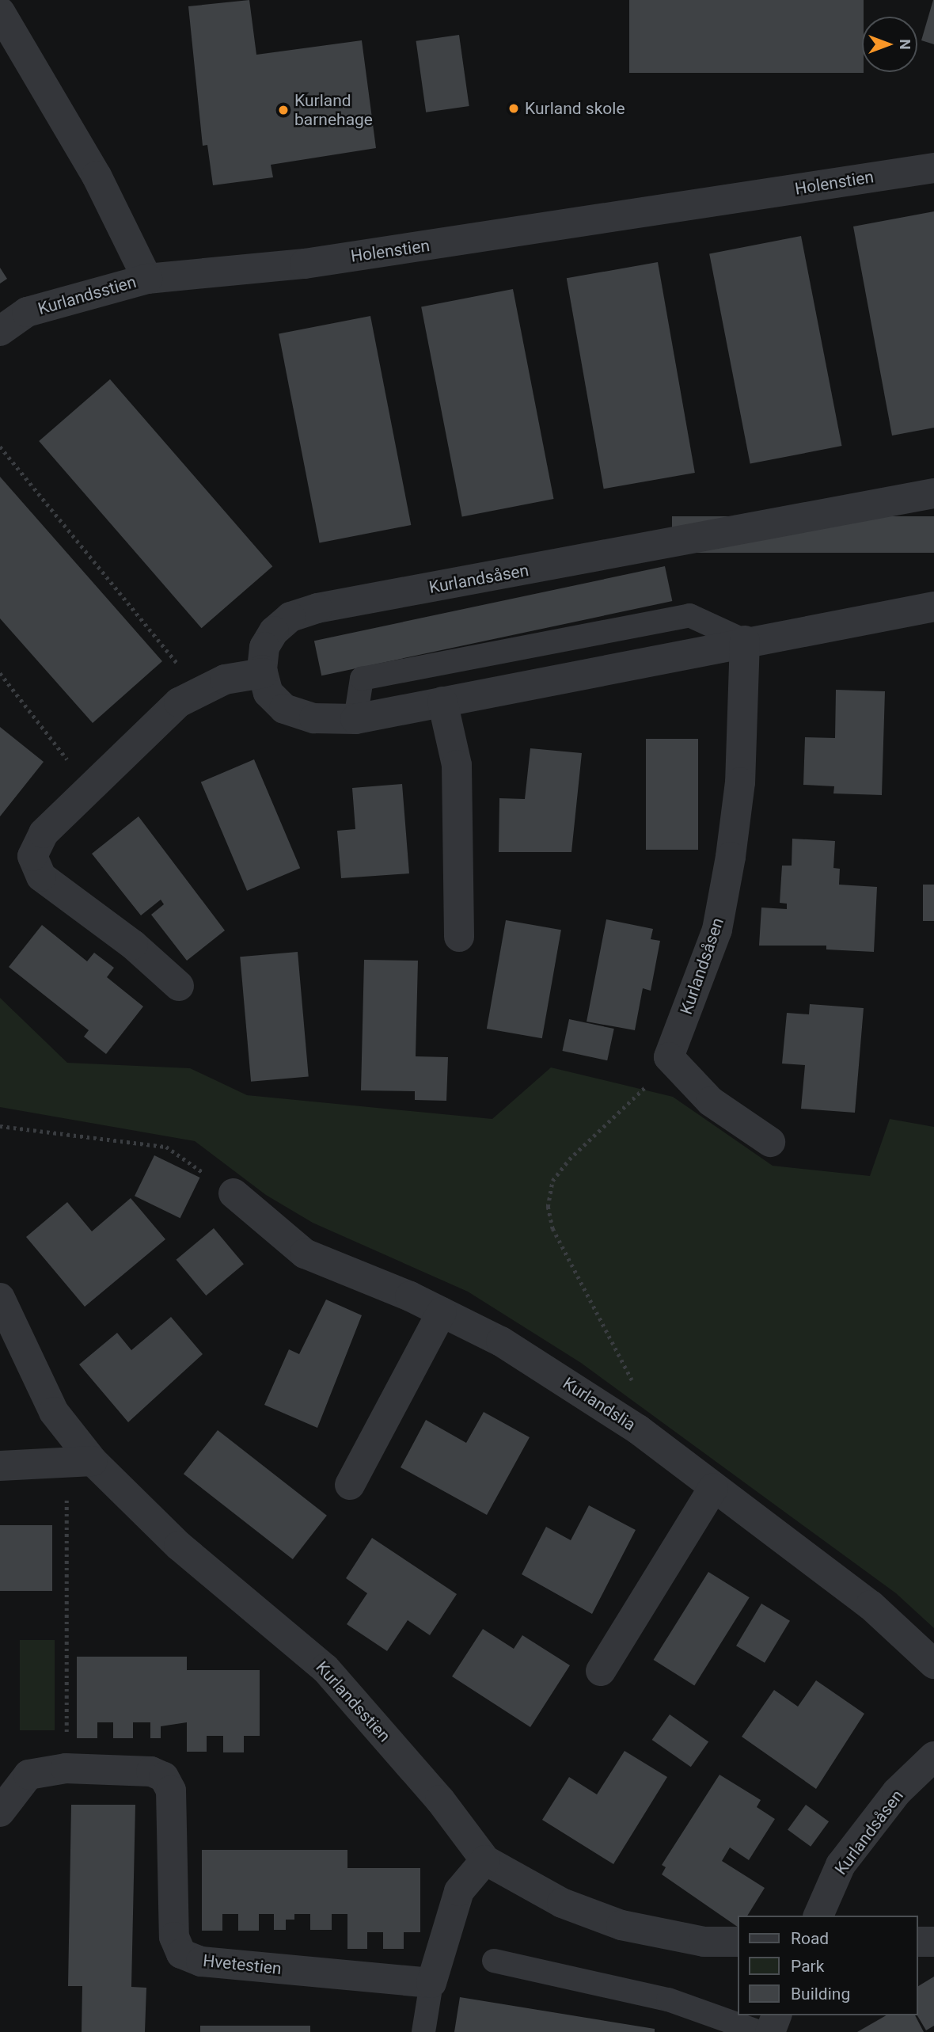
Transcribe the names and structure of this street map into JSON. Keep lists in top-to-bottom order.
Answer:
{
  "streets": {
    "street": [
      "Holenstien",
      "Kurlandsstien",
      "Kurlandsåsen",
      "Kurlandslia",
      "Hvetestien"
    ]
  },
  "crossings": [
    ["Holenstien", "Kurlandsstien"]
  ],
  "places": ["Kurland skole", "Kurland barnehage"],
  "legend": ["Road", "Park", "Building"],
  "north": "right"
}
